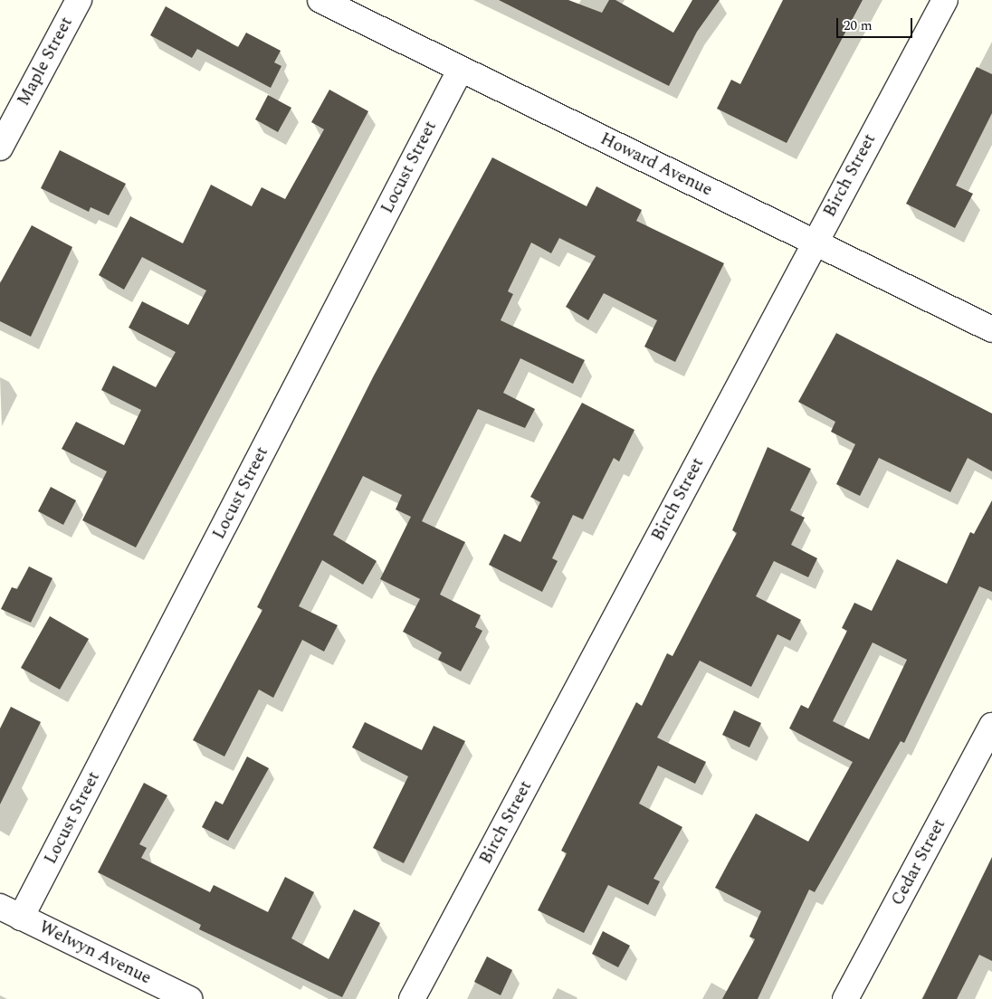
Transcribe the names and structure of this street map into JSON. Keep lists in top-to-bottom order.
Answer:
{
  "streets": {
    "street": [
      "Maple Street",
      "Howard Avenue",
      "Locust Street",
      "Birch Street",
      "Cedar Street",
      "Welwyn Avenue"
    ]
  },
  "crossings": [
    ["Howard Avenue", "Locust Street"],
    ["Howard Avenue", "Birch Street"],
    ["Locust Street", "Welwyn Avenue"]
  ],
  "scale_bar": "20 m"
}
